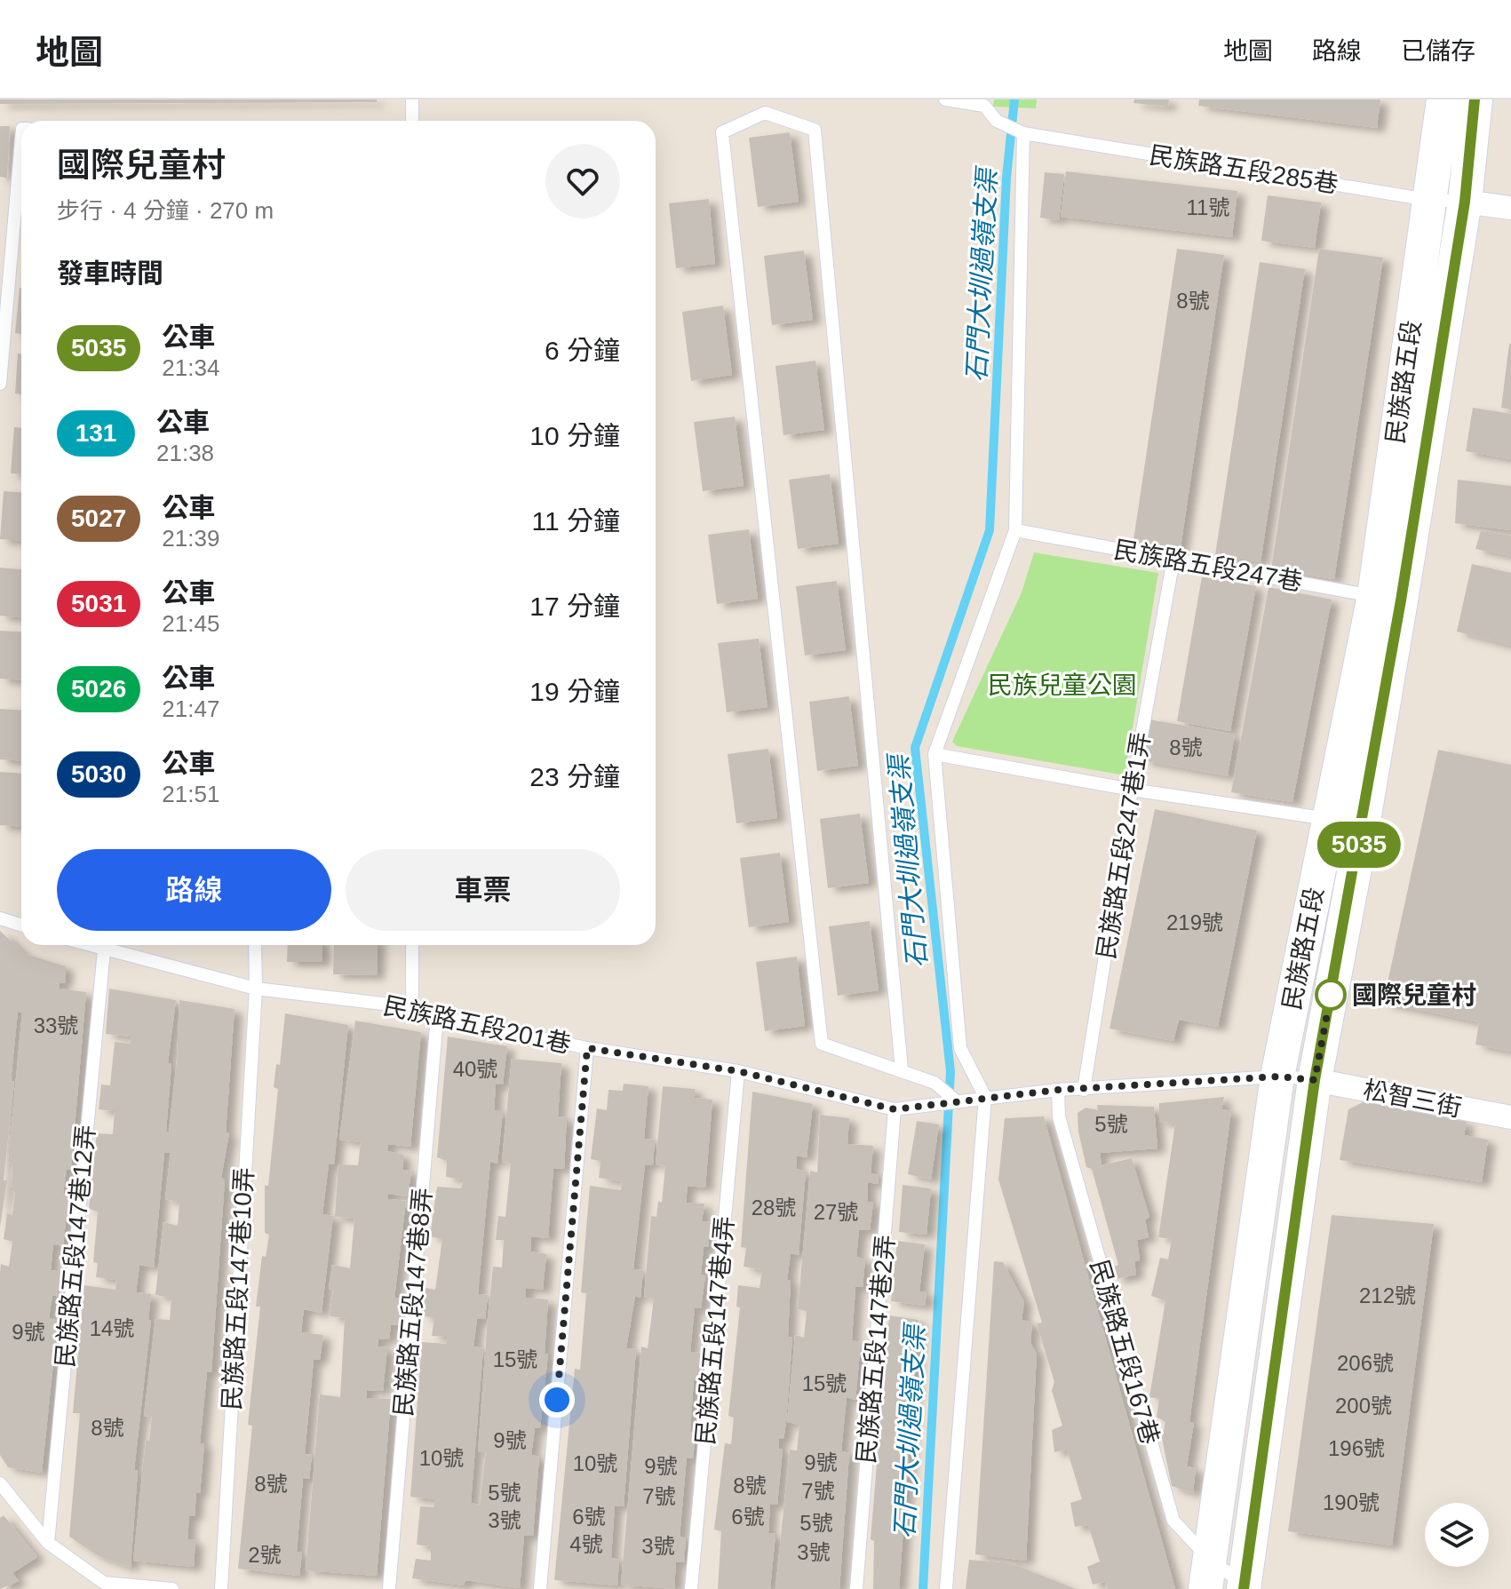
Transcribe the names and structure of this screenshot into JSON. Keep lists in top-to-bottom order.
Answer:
{
  "streets": {
    "main road": ["民族路五段"],
    "street": ["松智三街"],
    "lane": [
      "民族路五段285巷",
      "民族路五段247巷",
      "民族路五段247巷1弄",
      "民族路五段201巷",
      "民族路五段147巷12弄",
      "民族路五段147巷10弄",
      "民族路五段147巷8弄",
      "民族路五段147巷4弄",
      "民族路五段147巷2弄",
      "民族路五段167巷"
    ]
  },
  "crossings": [
    ["民族路五段285巷", "民族路五段"],
    ["民族路五段", "民族路五段247巷"],
    ["民族路五段", "民族路五段201巷"],
    ["民族路五段", "松智三街"],
    ["民族路五段", "民族路五段167巷"],
    ["民族路五段247巷", "民族路五段247巷1弄"],
    ["民族路五段247巷1弄", "民族路五段201巷"],
    ["民族路五段201巷", "松智三街"],
    ["民族路五段201巷", "民族路五段147巷12弄"],
    ["民族路五段201巷", "民族路五段147巷10弄"],
    ["民族路五段201巷", "民族路五段147巷8弄"],
    ["民族路五段201巷", "民族路五段147巷4弄"],
    ["民族路五段201巷", "民族路五段147巷2弄"],
    ["民族路五段201巷", "民族路五段167巷"]
  ],
  "water": ["石門大圳過嶺支渠"],
  "parks": ["民族兒童公園"],
  "places": ["國際兒童村"],
  "lines": ["bus line 5035"],
  "house_numbers": [
    "11號",
    "8號",
    "8號",
    "219號",
    "33號",
    "40號",
    "5號",
    "28號",
    "27號",
    "212號",
    "14號",
    "9號",
    "15號",
    "206號",
    "15號",
    "200號",
    "8號",
    "9號",
    "196號",
    "10號",
    "9號",
    "10號",
    "9號",
    "8號",
    "8號",
    "7號",
    "5號",
    "7號",
    "190號",
    "6號",
    "6號",
    "3號",
    "5號",
    "4號",
    "3號",
    "3號",
    "2號"
  ],
  "page": {
    "header": "地圖",
    "nav": ["地圖", "路線", "已儲存"],
    "on_map": "5035",
    "heading": [
      ["國際兒童村", "步行 · 4 分鐘 · 270 m"],
      "發車時間"
    ],
    "list": [
      {
        "mark": "5035",
        "name": "公車",
        "note": "21:34",
        "value": "6 分鐘"
      },
      {
        "mark": "131",
        "name": "公車",
        "note": "21:38",
        "value": "10 分鐘"
      },
      {
        "mark": "5027",
        "name": "公車",
        "note": "21:39",
        "value": "11 分鐘"
      },
      {
        "mark": "5031",
        "name": "公車",
        "note": "21:45",
        "value": "17 分鐘"
      },
      {
        "mark": "5026",
        "name": "公車",
        "note": "21:47",
        "value": "19 分鐘"
      },
      {
        "mark": "5030",
        "name": "公車",
        "note": "21:51",
        "value": "23 分鐘"
      }
    ],
    "buttons": ["路線", "車票"]
  }
}
